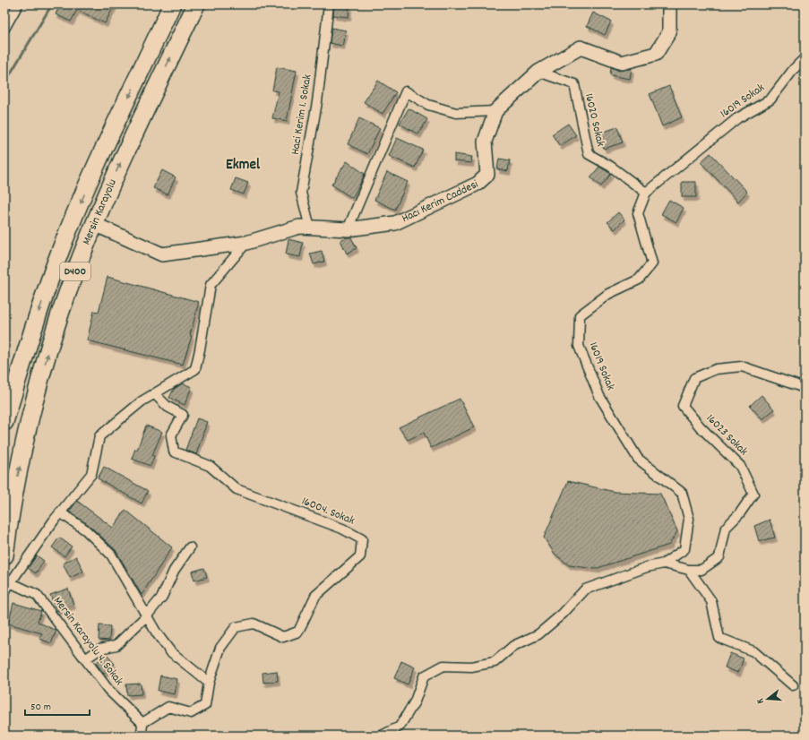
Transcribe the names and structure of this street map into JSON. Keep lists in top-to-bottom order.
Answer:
{
  "streets": {
    "highway": ["Mersin Karayolu", "D400"],
    "street": [
      "16019 Sokak",
      "Haci Kerim 1. Sokak",
      "16020 Sokak",
      "Hacı Kerim Caddesi",
      "16023 Sokak",
      "16004. Sokak",
      "Mersin Karayolu 4. Sokak"
    ]
  },
  "crossings": [
    ["16019 Sokak", "16020 Sokak"],
    ["16019 Sokak", "16023 Sokak"],
    ["Haci Kerim 1. Sokak", "Hacı Kerim Caddesi"],
    ["16020 Sokak", "Hacı Kerim Caddesi"],
    ["Hacı Kerim Caddesi", "Mersin Karayolu"],
    ["16004. Sokak", "Mersin Karayolu 4. Sokak"]
  ],
  "districts": ["Ekmel"],
  "scale_bar": "50 m",
  "north": "left"
}
